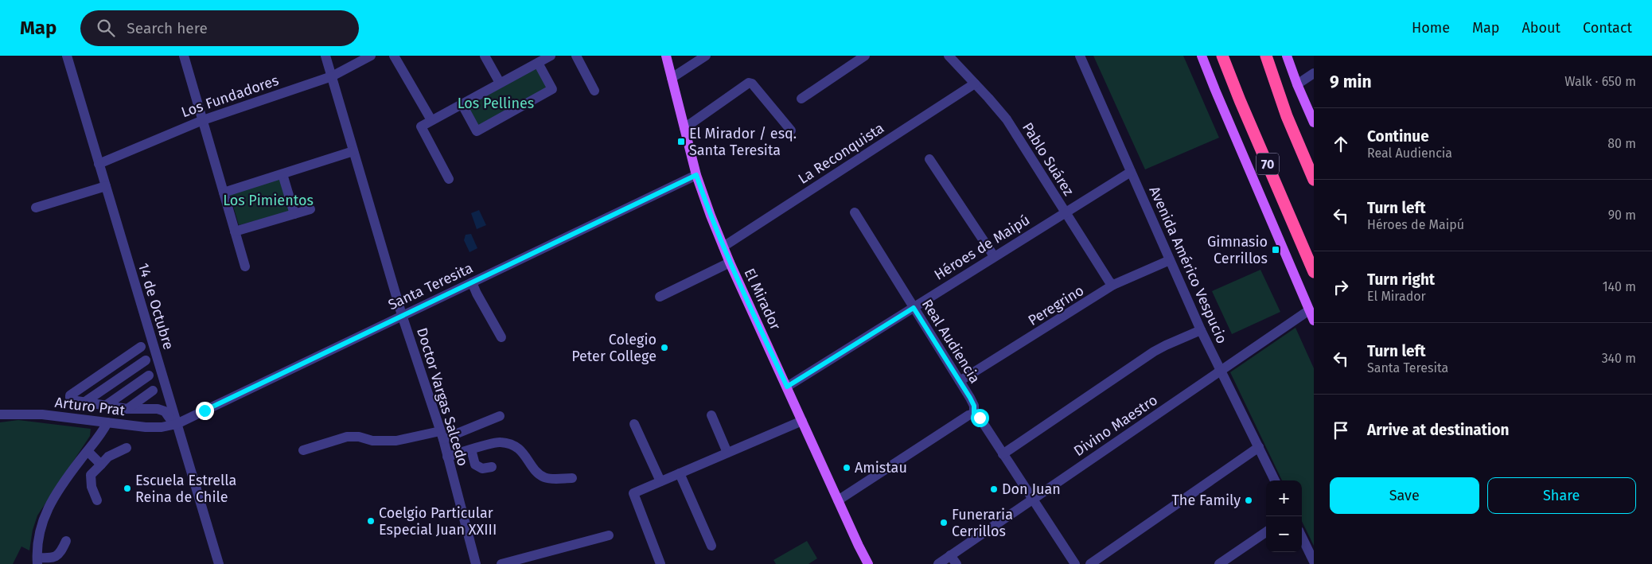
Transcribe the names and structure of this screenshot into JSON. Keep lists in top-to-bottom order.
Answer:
{
  "streets": {
    "highway": ["70"],
    "main road": ["El Mirador"],
    "street": [
      "Los Fundadores",
      "La Reconquista",
      "Pablo Suárez",
      "Héroes de Maipú",
      "Avenida Américo Vespucio",
      "Santa Teresita",
      "Peregrino",
      "14 de Octubre",
      "Real Audiencia",
      "Doctor Vargas Salcedo",
      "Arturo Prat",
      "Divino Maestro"
    ]
  },
  "crossings": [
    ["Los Fundadores", "14 de Octubre"],
    ["Los Fundadores", "Doctor Vargas Salcedo"],
    ["La Reconquista", "Pablo Suárez"],
    ["La Reconquista", "El Mirador"],
    ["Pablo Suárez", "Héroes de Maipú"],
    ["Pablo Suárez", "Peregrino"],
    ["Héroes de Maipú", "Avenida Américo Vespucio"],
    ["Héroes de Maipú", "El Mirador"],
    ["Héroes de Maipú", "Real Audiencia"],
    ["Avenida Américo Vespucio", "Peregrino"],
    ["Avenida Américo Vespucio", "Divino Maestro"],
    ["Santa Teresita", "El Mirador"],
    ["Santa Teresita", "14 de Octubre"],
    ["Santa Teresita", "Doctor Vargas Salcedo"],
    ["Santa Teresita", "Arturo Prat"],
    ["Peregrino", "Real Audiencia"],
    ["14 de Octubre", "Arturo Prat"],
    ["Real Audiencia", "Divino Maestro"]
  ],
  "parks": ["Los Pellines", "Los Pimientos"],
  "places": {
    "transit": ["El Mirador / esq. Santa Teresita", "Gimnasio Cerrillos"],
    "other": [
      "Colegio Peter College",
      "Amistau",
      "Escuela Estrella Reina de Chile",
      "Don Juan",
      "The Family",
      "Coelgio Particular Especial Juan XXIII",
      "Funeraria Cerrillos"
    ]
  },
  "page": {
    "header": "Map",
    "search": "Search here",
    "nav": [
      "Home",
      "Map",
      "About",
      "Contact"
    ],
    "heading": ["9 min", "Walk · 650 m"],
    "list": [
      ["Continue", "Real Audiencia", "80 m"],
      ["Turn left", "Héroes de Maipú", "90 m"],
      ["Turn right", "El Mirador", "140 m"],
      ["Turn left", "Santa Teresita", "340 m"],
      "Arrive at destination"
    ],
    "buttons": ["Save", "Share"],
    "map_buttons": ["+", "−"]
  }
}
